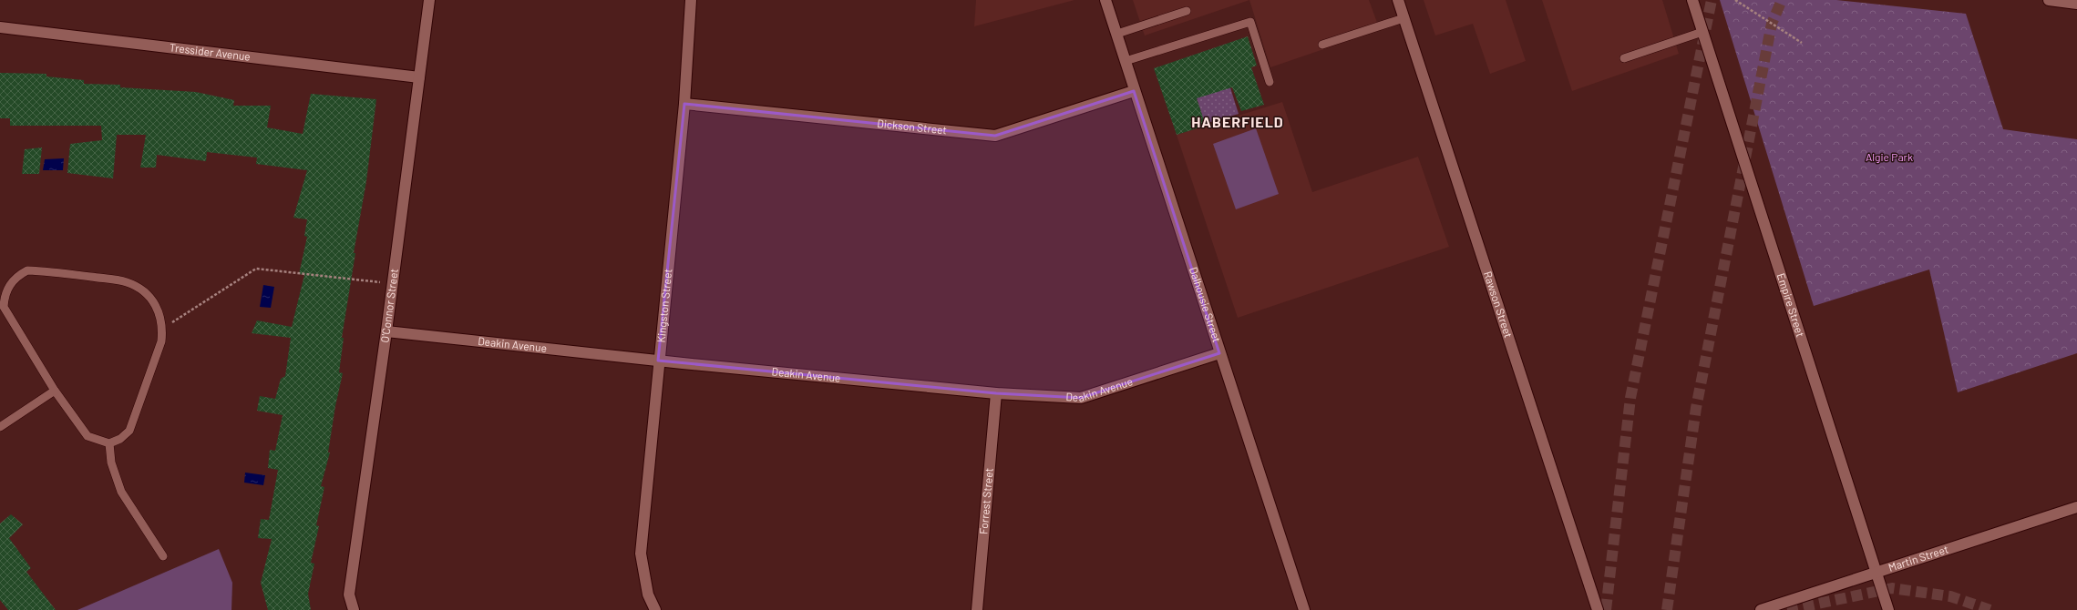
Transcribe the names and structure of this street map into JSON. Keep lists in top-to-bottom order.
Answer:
{
  "streets": {
    "street": [
      "Tressider Avenue",
      "Dickson Street",
      "O'Connor Street",
      "Dalhousie Street",
      "Rawson Street",
      "Empire Street",
      "Kingston Street",
      "Deakin Avenue",
      "Forrest Street",
      "Martin Street"
    ]
  },
  "crossings": [
    ["Tressider Avenue", "O'Connor Street"],
    ["Dickson Street", "Dalhousie Street"],
    ["Dickson Street", "Kingston Street"],
    ["O'Connor Street", "Deakin Avenue"],
    ["Dalhousie Street", "Deakin Avenue"],
    ["Empire Street", "Martin Street"],
    ["Kingston Street", "Deakin Avenue"],
    ["Deakin Avenue", "Forrest Street"]
  ],
  "districts": ["HABERFIELD"],
  "parks": ["Algie Park"]
}
